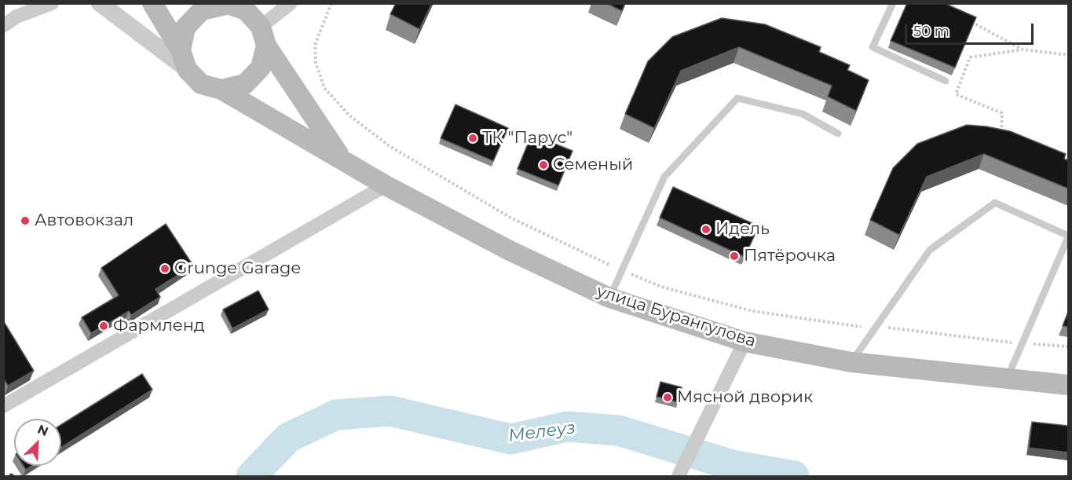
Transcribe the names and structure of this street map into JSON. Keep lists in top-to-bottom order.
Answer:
{
  "streets": {
    "main road": ["улица Бурангулова"]
  },
  "water": ["Мелеуз"],
  "places": [
    "ТК \"Парус\"",
    "Семеный",
    "Автовокзал",
    "Идель",
    "Пятёрочка",
    "Grunge Garage",
    "Фармленд",
    "Мясной дворик"
  ],
  "scale_bar": "50 m",
  "north": "top right"
}
